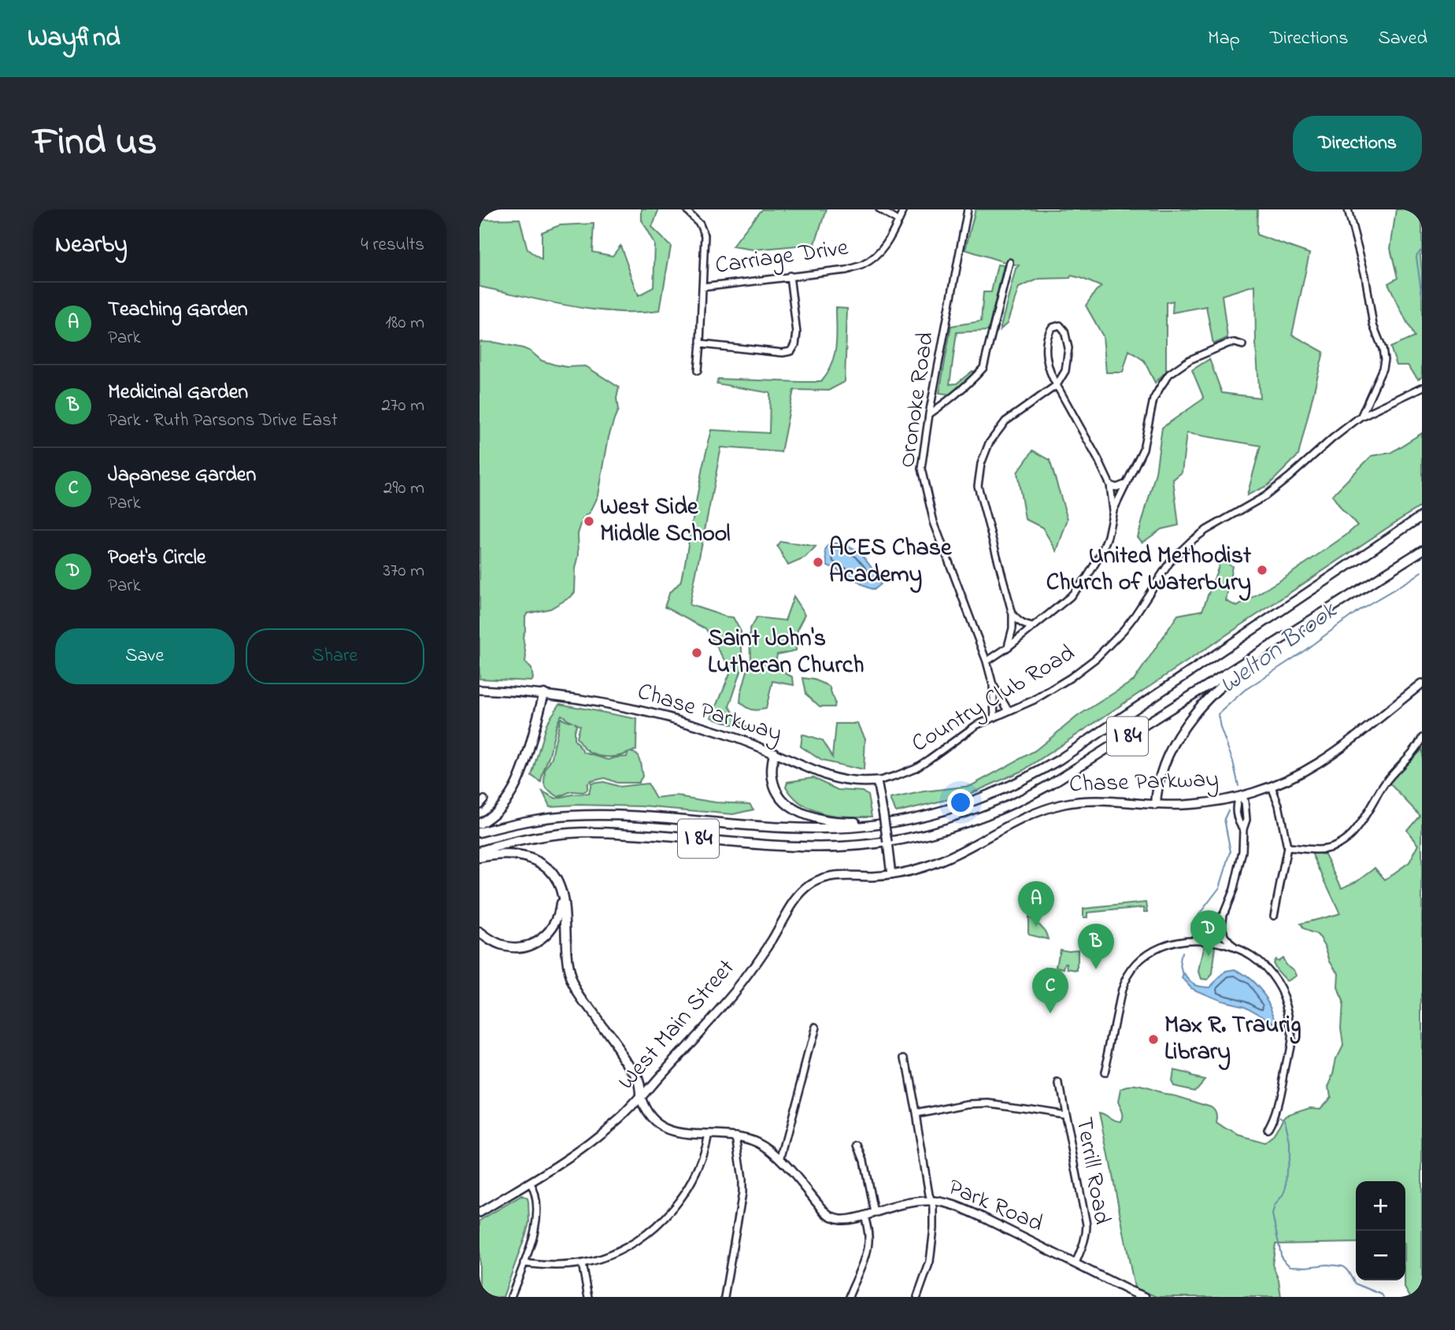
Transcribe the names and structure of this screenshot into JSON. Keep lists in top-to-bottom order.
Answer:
{
  "streets": {
    "highway": ["I 84"],
    "main road": ["Chase Parkway", "West Main Street", "Park Road"],
    "street": [
      "Carriage Drive",
      "Oronoke Road",
      "Country Club Road",
      "Terrill Road"
    ]
  },
  "crossings": [
    ["Oronoke Road", "Country Club Road"],
    ["Country Club Road", "Chase Parkway"],
    ["Chase Parkway", "West Main Street"],
    ["West Main Street", "Park Road"],
    ["Terrill Road", "Park Road"]
  ],
  "water": ["Welton Brook"],
  "places": [
    "West Side Middle School",
    "ACES Chase Academy",
    "United Methodist Church of Waterbury",
    "Saint John's Lutheran Church",
    "Max R. Traurig Library"
  ],
  "page": {
    "header": "Wayfind",
    "nav": ["Map", "Directions", "Saved"],
    "title": "Find us",
    "buttons": [
      "Directions",
      ["Save", "Share"]
    ],
    "heading": ["Nearby", "4 results"],
    "list": [
      {
        "mark": "A",
        "name": "Teaching Garden",
        "note": "Park",
        "value": "180 m"
      },
      {
        "mark": "B",
        "name": "Medicinal Garden",
        "note": "Park · Ruth Parsons Drive East",
        "value": "270 m"
      },
      {
        "mark": "C",
        "name": "Japanese Garden",
        "note": "Park",
        "value": "290 m"
      },
      {
        "mark": "D",
        "name": "Poet's Circle",
        "note": "Park",
        "value": "370 m"
      }
    ],
    "pins": [
      "A",
      "D",
      "B",
      "C"
    ],
    "map_buttons": ["+", "−"]
  }
}
